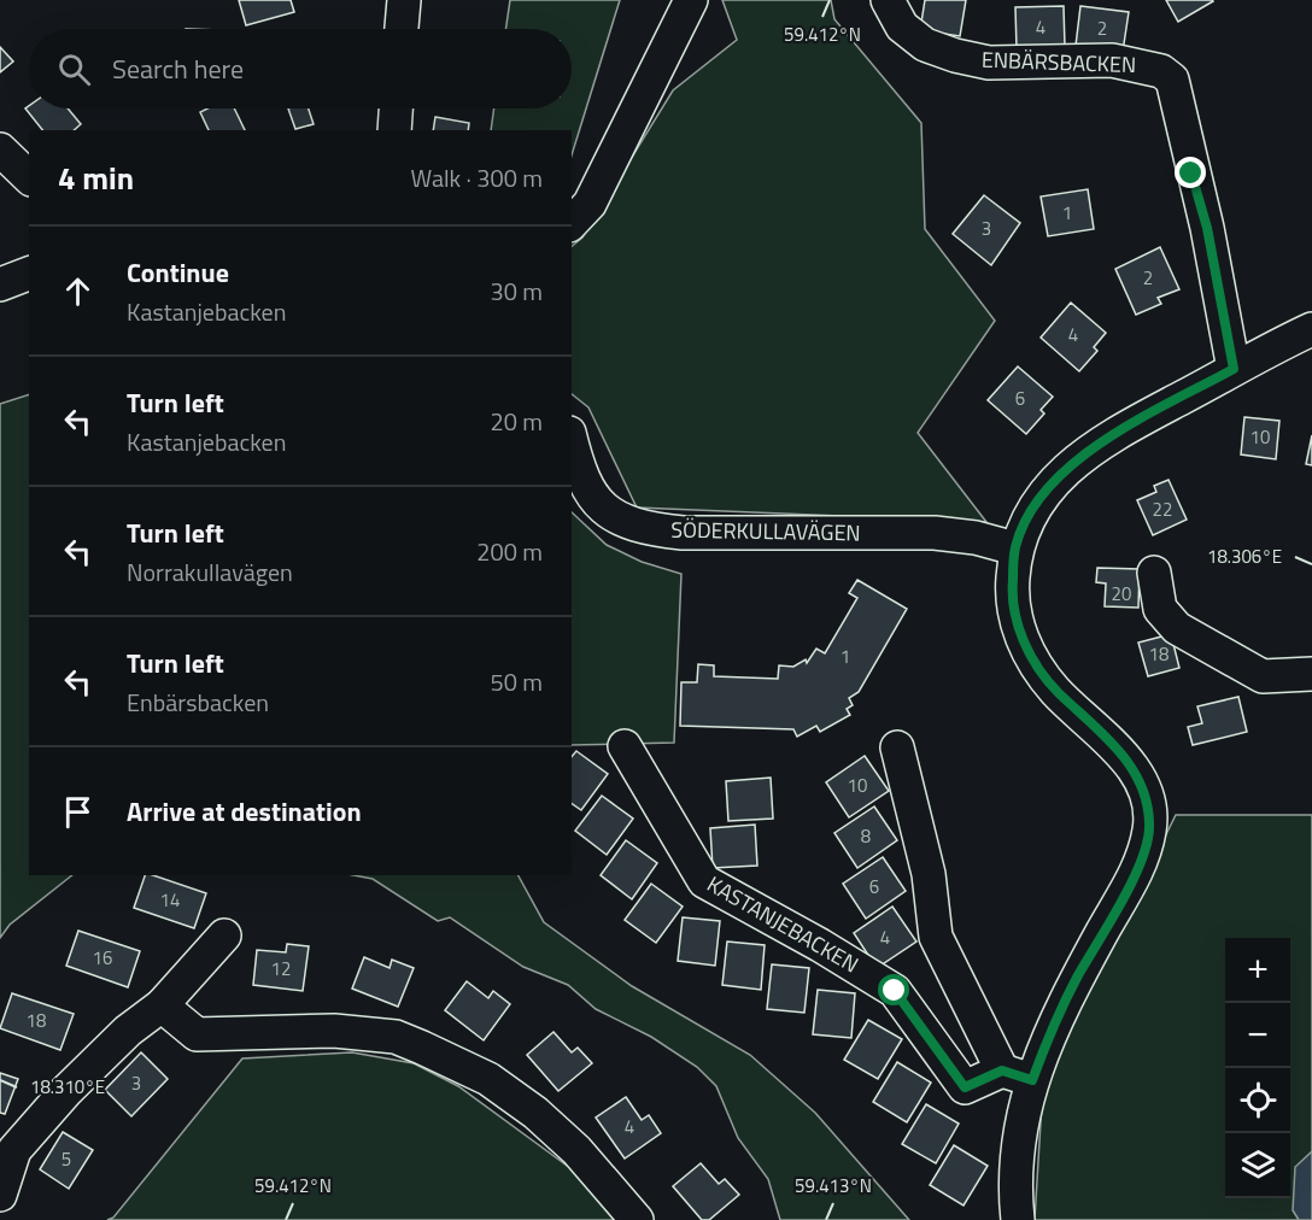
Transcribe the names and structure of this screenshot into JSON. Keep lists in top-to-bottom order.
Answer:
{
  "streets": {
    "street": ["ENBÄRSBACKEN", "SÖDERKULLAVÄGEN", "KASTANJEBACKEN"]
  },
  "house_numbers": [
    "4",
    "2",
    "1",
    "3",
    "2",
    "4",
    "6",
    "10",
    "22",
    "20",
    "18",
    "1",
    "10",
    "8",
    "6",
    "14",
    "4",
    "16",
    "12",
    "18",
    "3",
    "4",
    "5"
  ],
  "page": {
    "search": "Search here",
    "heading": ["4 min", "Walk · 300 m"],
    "list": [
      ["Continue", "Kastanjebacken", "30 m"],
      ["Turn left", "Kastanjebacken", "20 m"],
      ["Turn left", "Norrakullavägen", "200 m"],
      ["Turn left", "Enbärsbacken", "50 m"],
      "Arrive at destination"
    ],
    "map_buttons": ["+", "−"]
  },
  "coordinates": [
    "59.412°N",
    "18.306°E",
    "18.310°E",
    "59.413°N"
  ]
}
